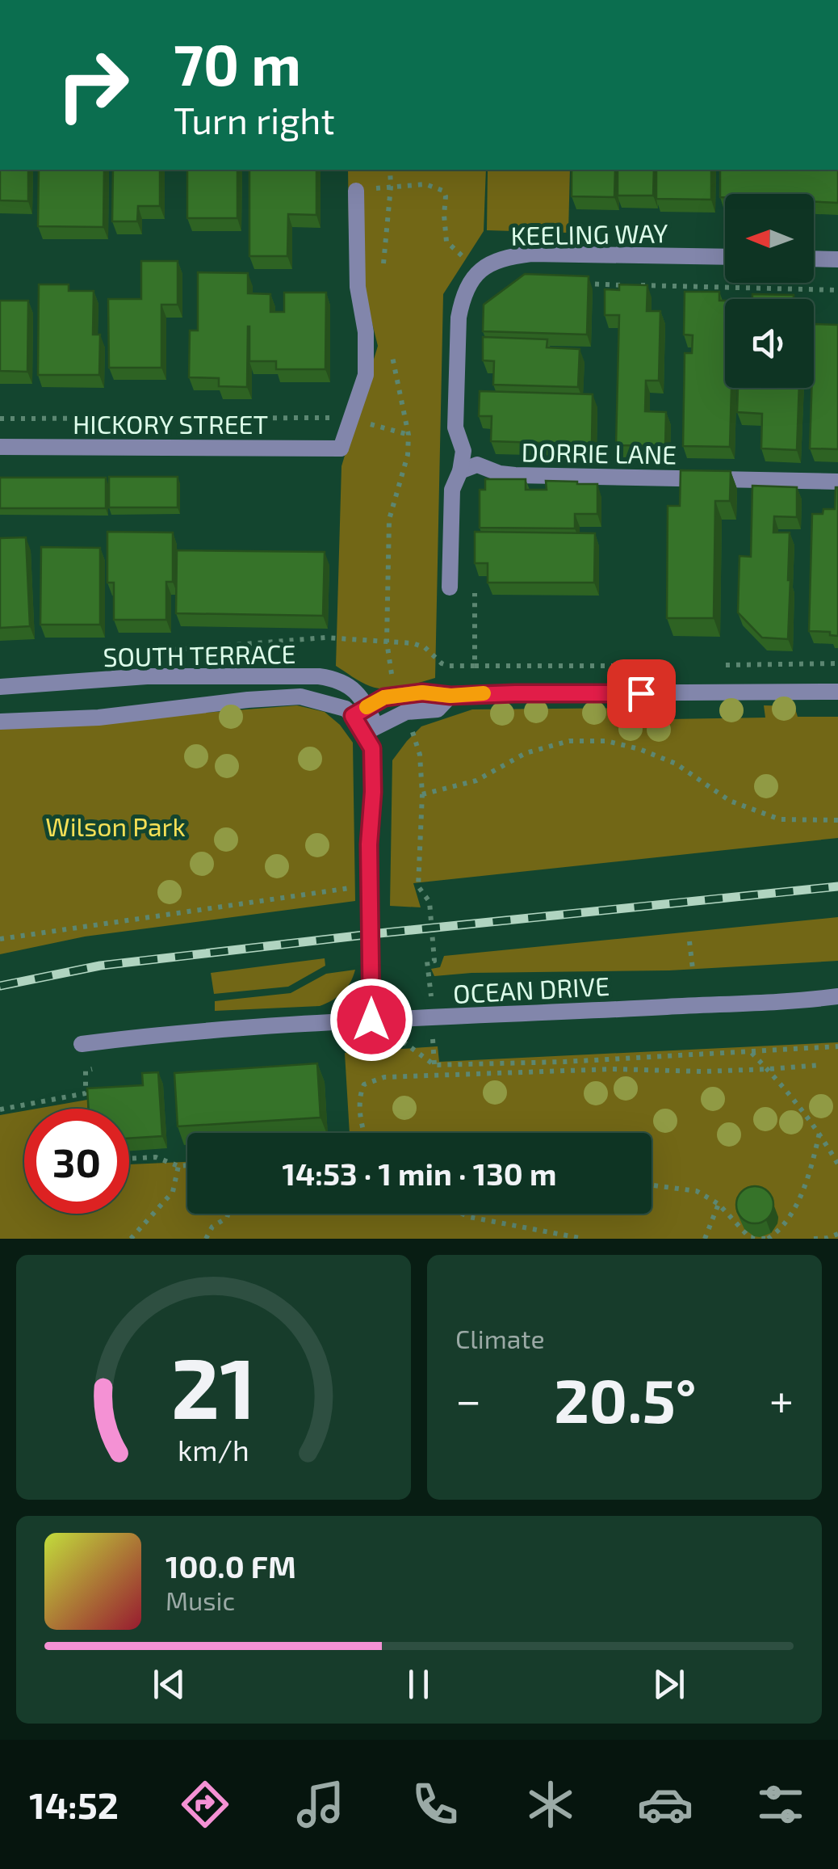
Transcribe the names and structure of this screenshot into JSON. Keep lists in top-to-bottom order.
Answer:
{
  "streets": {
    "street": [
      "KEELING WAY",
      "HICKORY STREET",
      "DORRIE LANE",
      "SOUTH TERRACE",
      "OCEAN DRIVE"
    ]
  },
  "parks": ["Wilson Park"],
  "north": "left",
  "page": {
    "turn": ["70 m", "Turn right"],
    "limit": "30",
    "trip": "14:53 · 1 min · 130 m",
    "tile": "Climate",
    "heat": ["−", "20.5°", "+"],
    "song": ["100.0 FM", "Music"],
    "tabs": "14:52",
    "gauge": ["21", "km/h"]
  }
}
